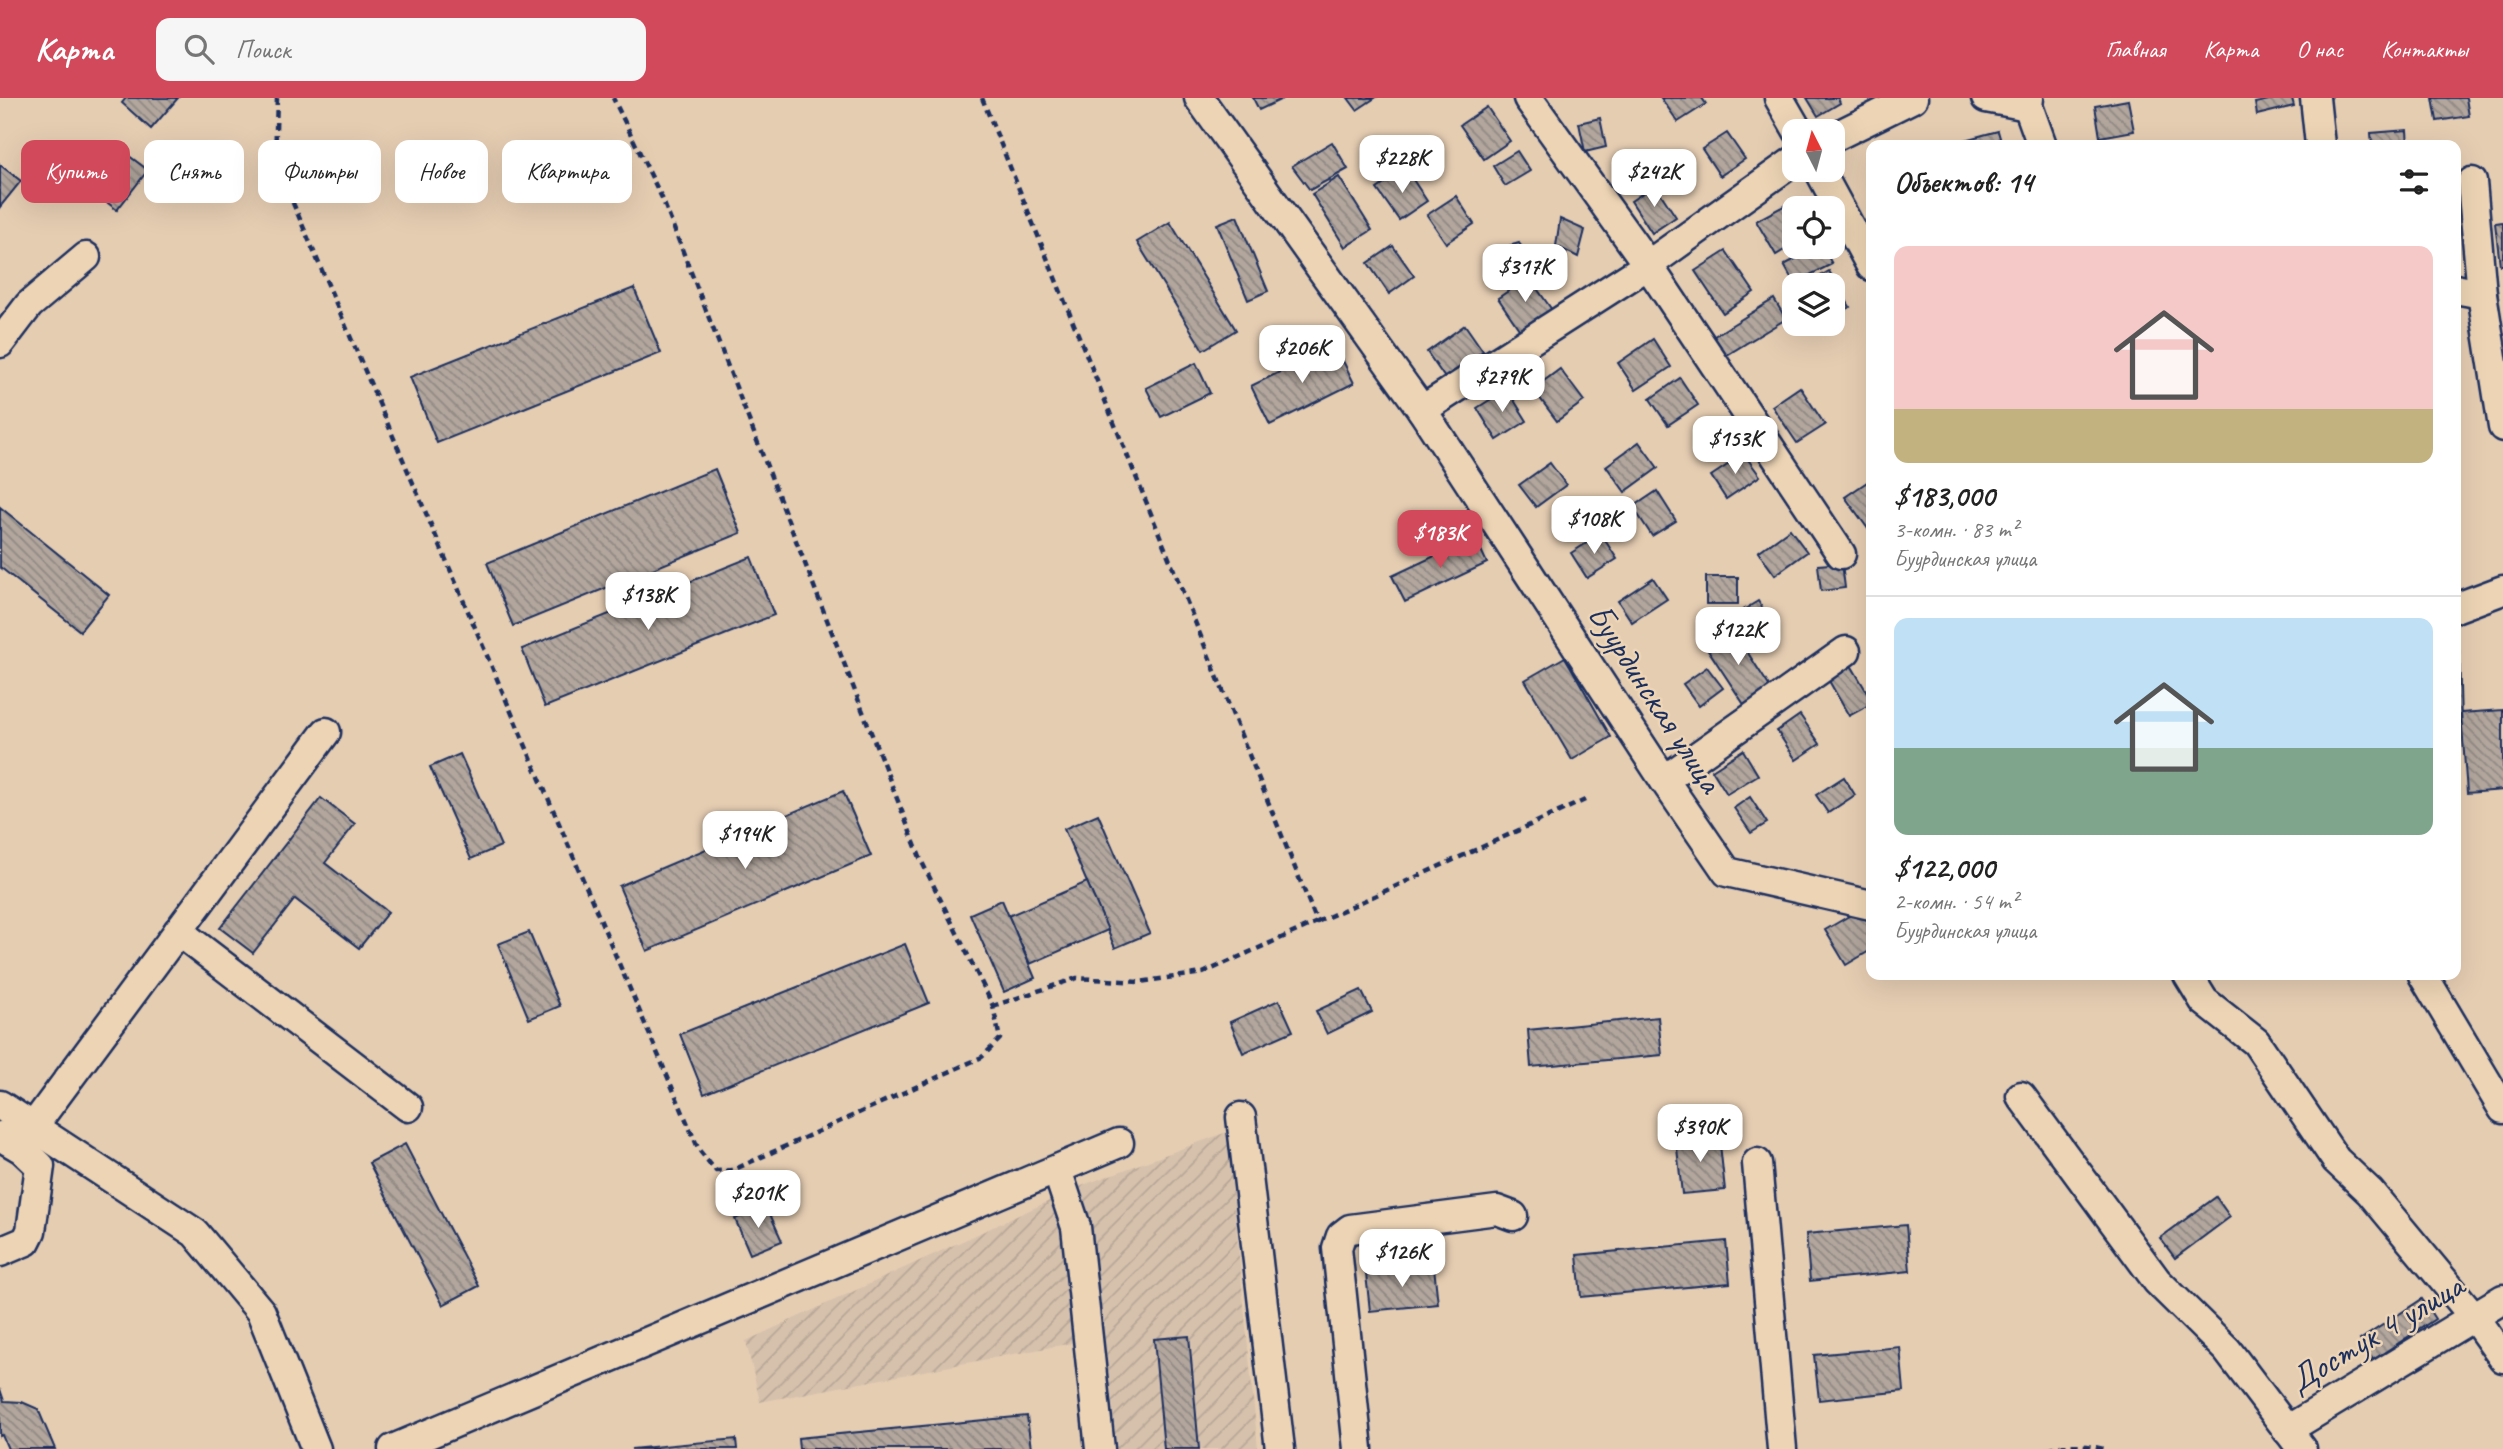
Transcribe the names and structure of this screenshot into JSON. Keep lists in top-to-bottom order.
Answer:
{
  "streets": {
    "street": ["Буурдинская улица", "Достук 4 улица"]
  },
  "north": "top",
  "page": {
    "header": "Карта",
    "search": "Поиск",
    "nav": [
      "Главная",
      "Карта",
      "О нас",
      "Контакты"
    ],
    "price": [
      "$228K",
      "$242K",
      "$317K",
      "$206K",
      "$279K",
      "$153K",
      "$108K",
      "$183K",
      "$138K",
      "$122K",
      "$194K",
      "$390K",
      "$201K",
      "$126K"
    ],
    "chip": [
      "Купить",
      "Снять",
      "Фильтры",
      "Новое",
      "Квартира"
    ],
    "heading": "Объектов: 14",
    "list": [
      {
        "name": "$183,000",
        "note": "3-комн. · 83 m² · Буурдинская улица"
      },
      {
        "name": "$122,000",
        "note": "2-комн. · 54 m² · Буурдинская улица"
      }
    ]
  }
}
